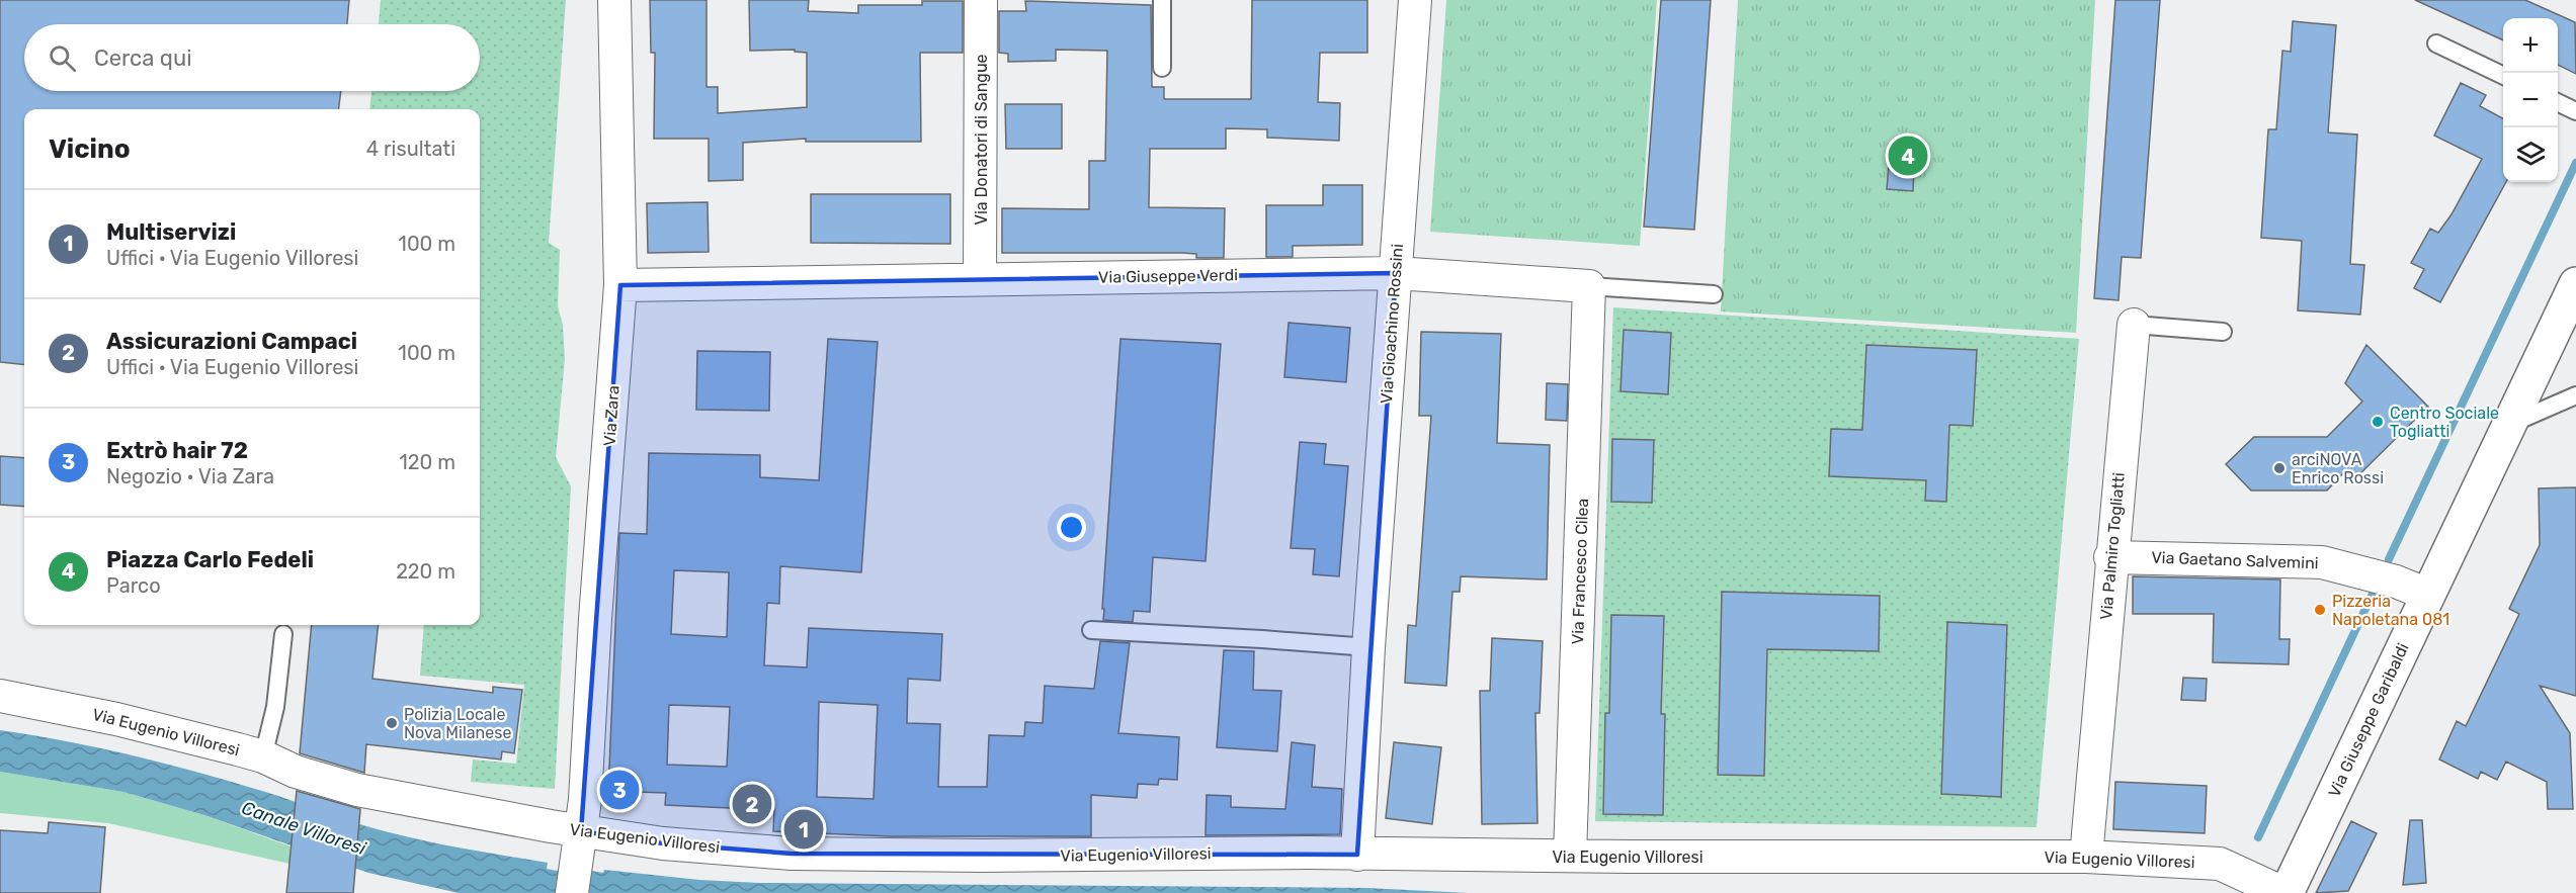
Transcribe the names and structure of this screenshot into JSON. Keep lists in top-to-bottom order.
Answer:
{
  "streets": {
    "main road": ["Via Giuseppe Garibaldi"],
    "street": [
      "Via Donatori di Sangue",
      "Via Giuseppe Verdi",
      "Via Gioachino Rossini",
      "Via Zara",
      "Via Palmiro Togliatti",
      "Via Gaetano Salvemini",
      "Via Francesco Cilea",
      "Via Eugenio Villoresi"
    ]
  },
  "crossings": [
    ["Via Donatori di Sangue", "Via Giuseppe Verdi"],
    ["Via Giuseppe Verdi", "Via Gioachino Rossini"],
    ["Via Giuseppe Verdi", "Via Zara"],
    ["Via Giuseppe Verdi", "Via Francesco Cilea"],
    ["Via Gioachino Rossini", "Via Eugenio Villoresi"],
    ["Via Zara", "Via Eugenio Villoresi"],
    ["Via Palmiro Togliatti", "Via Gaetano Salvemini"],
    ["Via Palmiro Togliatti", "Via Eugenio Villoresi"],
    ["Via Gaetano Salvemini", "Via Giuseppe Garibaldi"],
    ["Via Francesco Cilea", "Via Eugenio Villoresi"],
    ["Via Giuseppe Garibaldi", "Via Eugenio Villoresi"]
  ],
  "water": ["Canale Villoresi"],
  "places": [
    "Centro Sociale Togliatti",
    "arciNOVA Enrico Rossi",
    "Pizzeria Napoletana 081",
    "Polizia Locale Nova Milanese"
  ],
  "page": {
    "map_buttons": ["+", "−"],
    "search": "Cerca qui",
    "heading": ["Vicino", "4 risultati"],
    "pins": [
      "4",
      "3",
      "2",
      "1"
    ],
    "list": [
      {
        "mark": "1",
        "name": "Multiservizi",
        "note": "Uffici · Via Eugenio Villoresi",
        "value": "100 m"
      },
      {
        "mark": "2",
        "name": "Assicurazioni Campaci",
        "note": "Uffici · Via Eugenio Villoresi",
        "value": "100 m"
      },
      {
        "mark": "3",
        "name": "Extrò hair 72",
        "note": "Negozio · Via Zara",
        "value": "120 m"
      },
      {
        "mark": "4",
        "name": "Piazza Carlo Fedeli",
        "note": "Parco",
        "value": "220 m"
      }
    ]
  }
}
